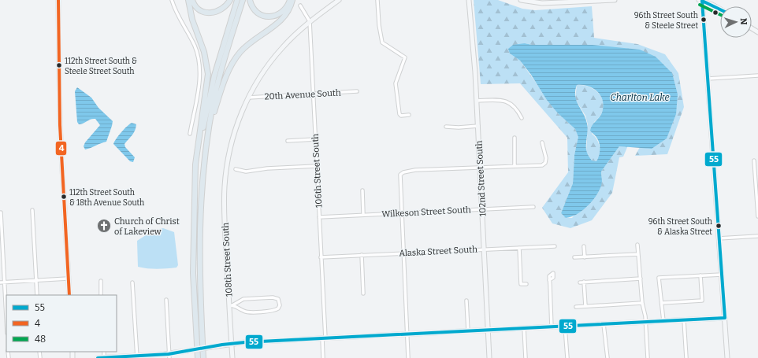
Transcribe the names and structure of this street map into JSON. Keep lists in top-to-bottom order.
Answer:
{
  "streets": {
    "street": [
      "20th Avenue South",
      "106th Street South",
      "102nd Street South",
      "Wilkeson Street South",
      "Alaska Street South",
      "108th Street South"
    ]
  },
  "crossings": [
    ["20th Avenue South", "106th Street South"],
    ["20th Avenue South", "108th Street South"],
    ["106th Street South", "Wilkeson Street South"],
    ["106th Street South", "Alaska Street South"],
    ["106th Street South", "108th Street South"],
    ["102nd Street South", "Wilkeson Street South"],
    ["102nd Street South", "Alaska Street South"]
  ],
  "water": ["Charlton Lake"],
  "places": {
    "other": [
      "96th Street South & Steele Street",
      "112th Street South & Steele Street South",
      "112th Street South & 18th Avenue South",
      "96th Street South & Alaska Street"
    ],
    "church": ["Church of Christ of Lakeview"]
  },
  "lines": ["transit line 4", "transit line 55", "transit line 48"],
  "legend": ["55", "4", "48"],
  "north": "right"
}
